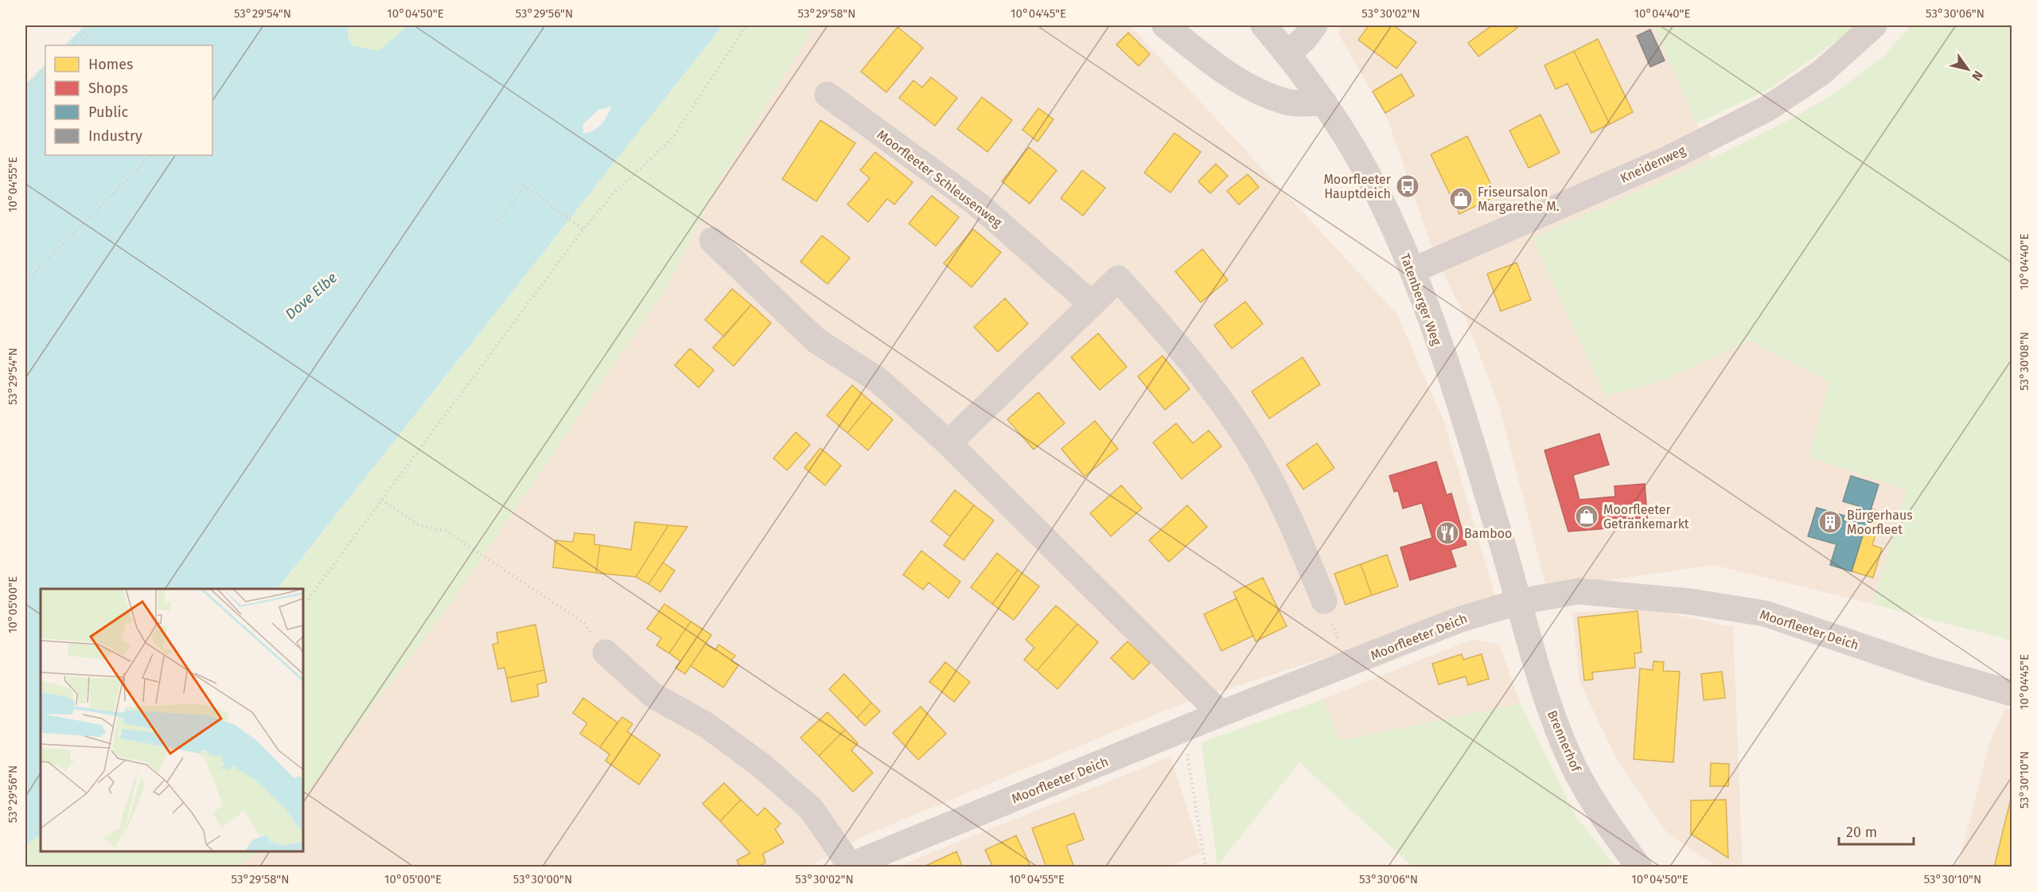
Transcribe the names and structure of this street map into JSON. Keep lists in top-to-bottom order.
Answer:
{
  "streets": {
    "street": [
      "Kneidenweg",
      "Moorfleeter Schleusenweg",
      "Tatenberger Weg",
      "Moorfleeter Deich",
      "Brennerhof"
    ]
  },
  "crossings": [
    ["Kneidenweg", "Tatenberger Weg"],
    ["Tatenberger Weg", "Moorfleeter Deich"],
    ["Tatenberger Weg", "Brennerhof"],
    ["Moorfleeter Deich", "Brennerhof"]
  ],
  "water": ["Dove Elbe"],
  "places": {
    "bus stop": ["Moorfleeter Hauptdeich"],
    "shop": ["Friseursalon Margarethe M.", "Moorfleeter Getränkemarkt"],
    "building": ["Bürgerhaus Moorfleet"],
    "restaurant": ["Bamboo"]
  },
  "legend": [
    "Homes",
    "Shops",
    "Public",
    "Industry"
  ],
  "scale_bar": "20 m",
  "north": "bottom right",
  "coordinates": [
    "53°29'54\"N",
    "10°04'50\"E",
    "53°29'56\"N",
    "53°29'58\"N",
    "10°04'45\"E",
    "53°30'02\"N",
    "10°04'40\"E",
    "53°30'06\"N",
    "10°04'55\"E",
    "53°30'08\"N",
    "10°05'00\"E",
    "53°30'10\"N",
    "53°30'00\"N"
  ]
}
